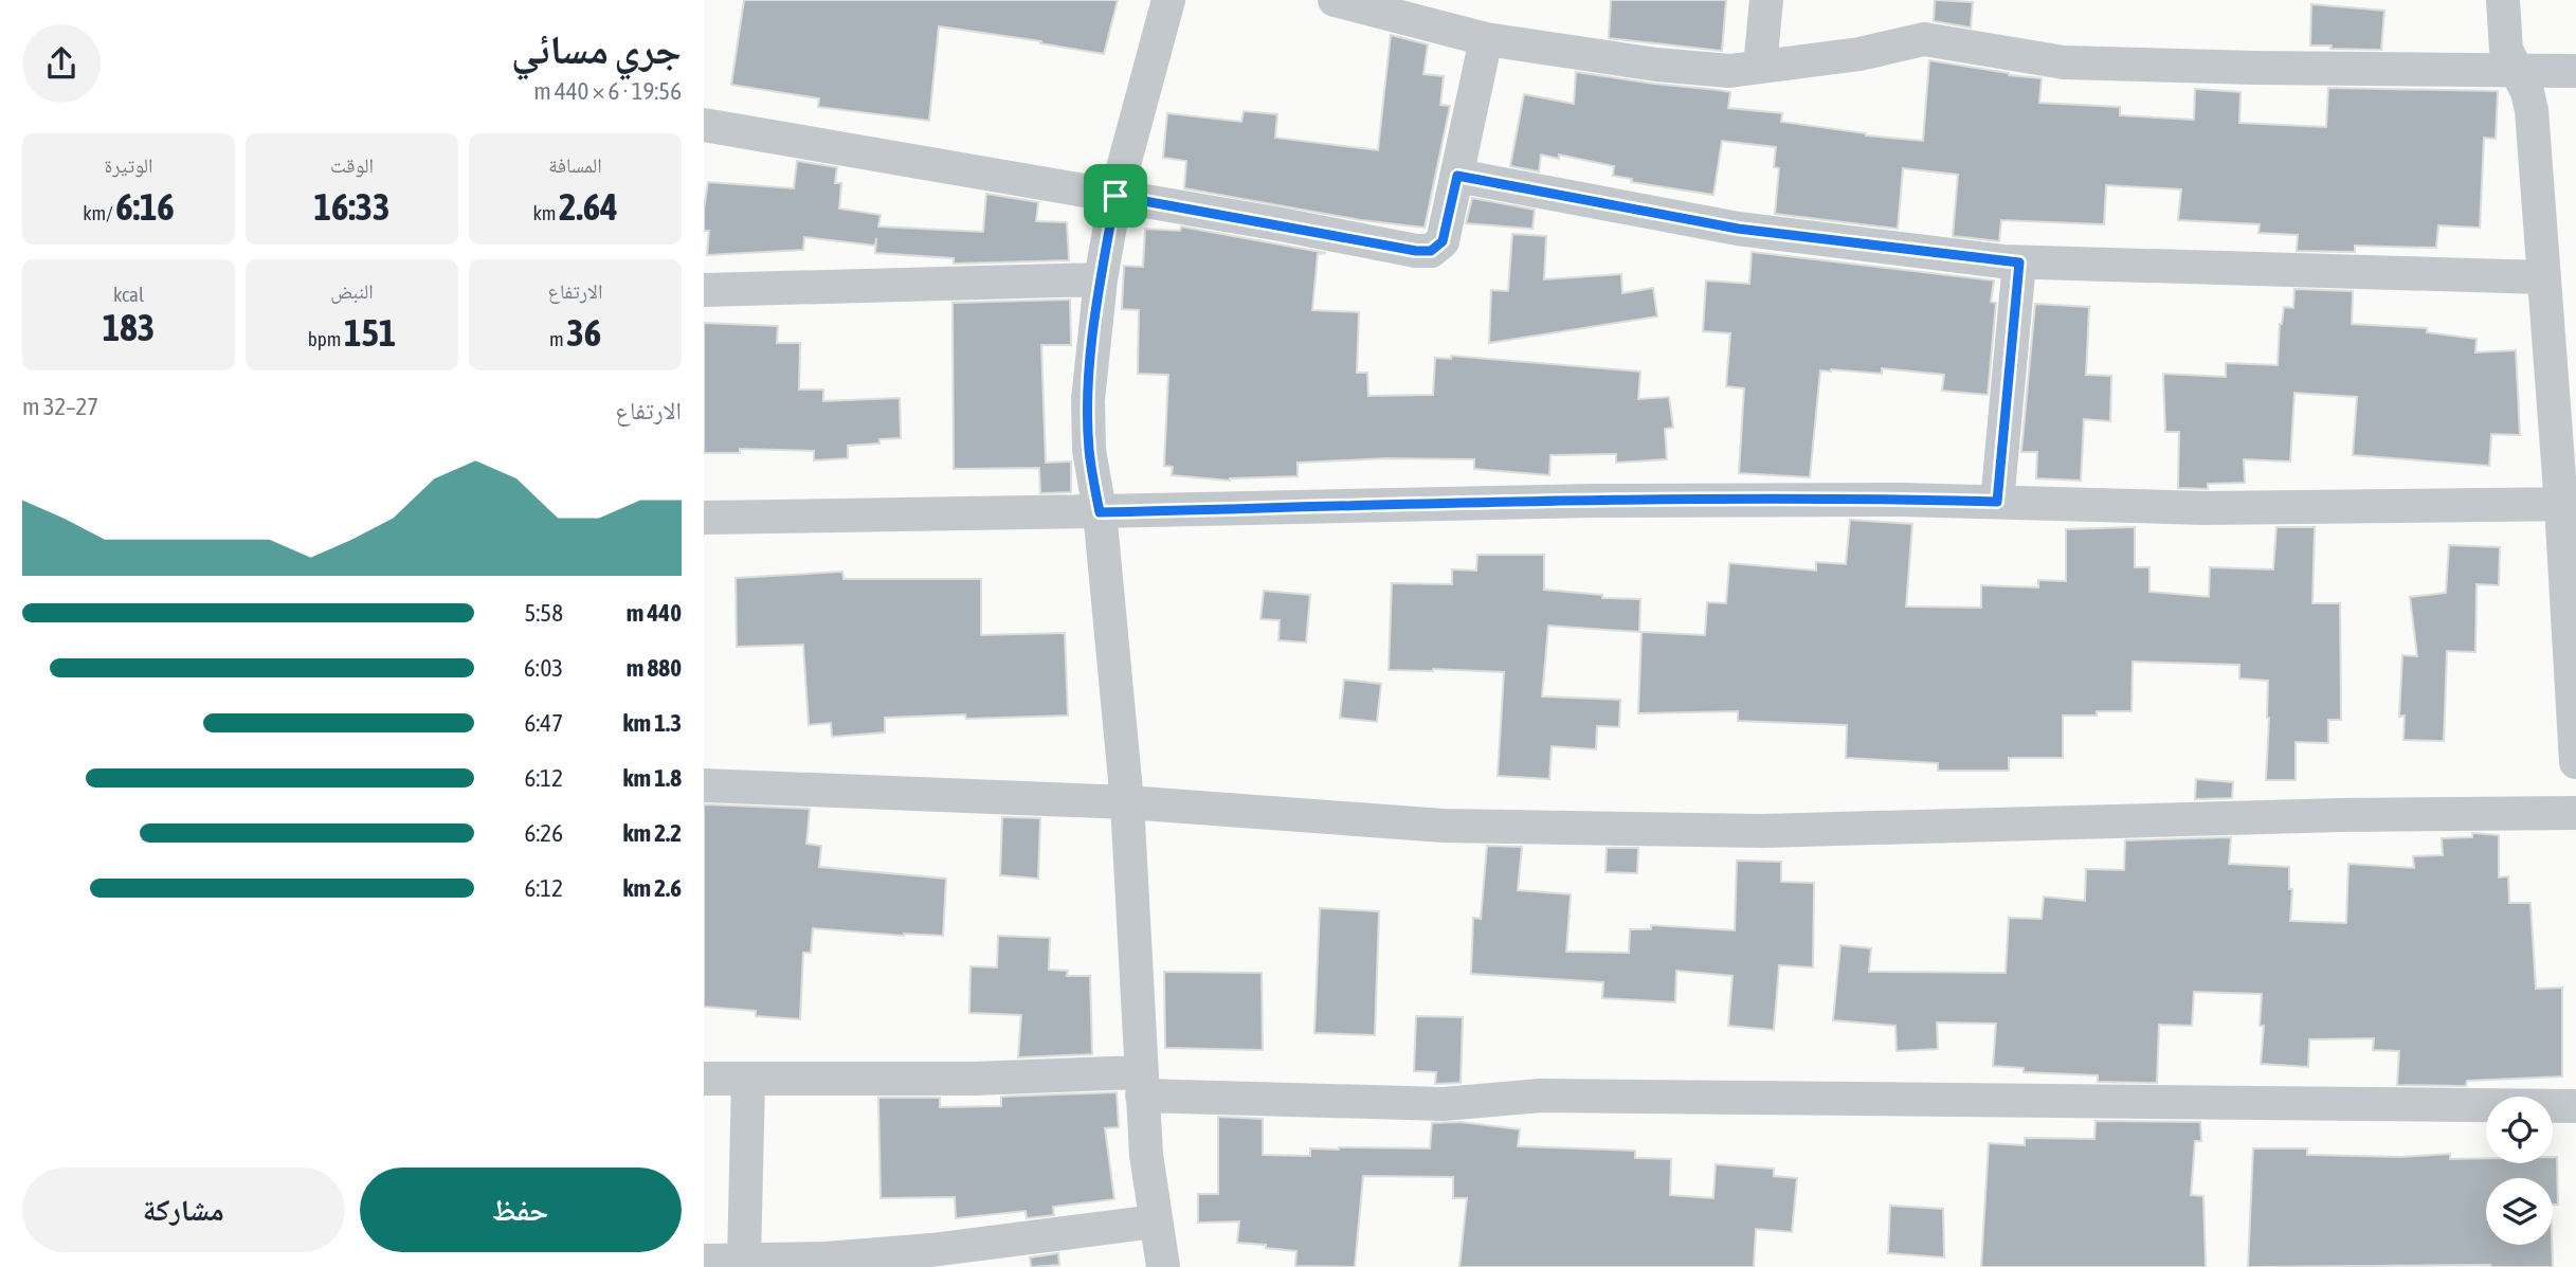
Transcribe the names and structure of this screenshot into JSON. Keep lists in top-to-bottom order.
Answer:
{
  "page": {
    "heading": ["جري مسائي", "19:56 · 6 × 440 m"],
    "stats": [
      ["المسافة", "2.64 km"],
      ["الوقت", "16:33"],
      ["الوتيرة", "6:16 /km"],
      ["الارتفاع", "36 m"],
      ["النبض", "151 bpm"],
      ["kcal", "183"]
    ],
    "chart": ["الارتفاع", "27–32 m"],
    "list": [
      {
        "name": "440 m",
        "note": "5:58"
      },
      {
        "name": "880 m",
        "note": "6:03"
      },
      {
        "name": "1.3 km",
        "note": "6:47"
      },
      {
        "name": "1.8 km",
        "note": "6:12"
      },
      {
        "name": "2.2 km",
        "note": "6:26"
      },
      {
        "name": "2.6 km",
        "note": "6:12"
      }
    ],
    "buttons": ["حفظ", "مشاركة"]
  }
}
